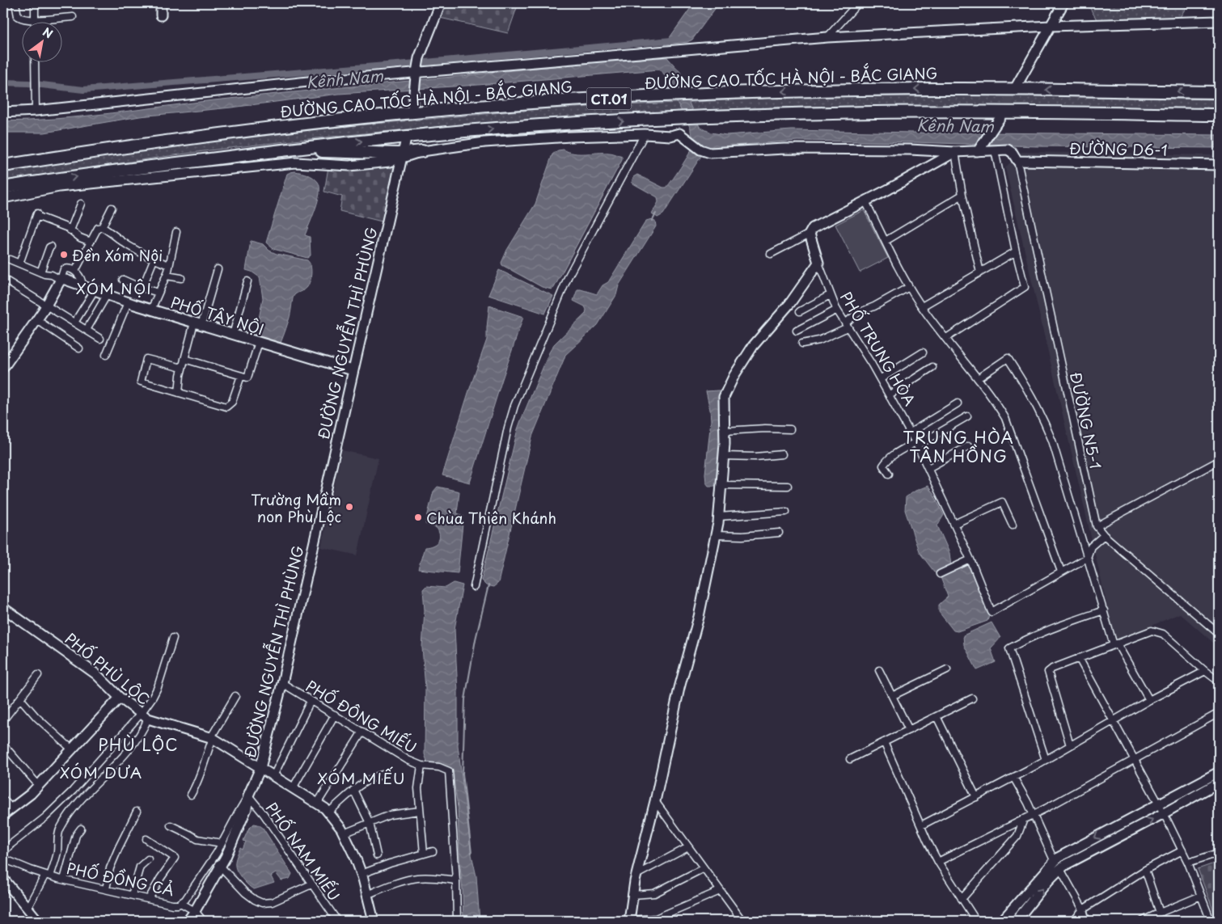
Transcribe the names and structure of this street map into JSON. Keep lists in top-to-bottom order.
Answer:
{
  "streets": {
    "highway": ["ĐƯỜNG CAO TỐC HÀ NỘI - BẮC GIANG", "CT.01"],
    "street": [
      "ĐƯỜNG D6-1",
      "PHỐ TÂY NỘI",
      "ĐƯỜNG NGUYỄN THÌ PHÙNG",
      "PHỐ TRUNG HÒA",
      "ĐƯỜNG N5-1",
      "PHỐ PHÙ LỘC",
      "PHỐ ĐÔNG MIẾU",
      "PHỐ NAM MIẾU",
      "PHỐ ĐỒNG CẢ"
    ]
  },
  "crossings": [
    ["ĐƯỜNG D6-1", "ĐƯỜNG N5-1"],
    ["PHỐ TÂY NỘI", "ĐƯỜNG NGUYỄN THÌ PHÙNG"],
    ["ĐƯỜNG NGUYỄN THÌ PHÙNG", "PHỐ PHÙ LỘC"],
    ["ĐƯỜNG NGUYỄN THÌ PHÙNG", "PHỐ ĐÔNG MIẾU"],
    ["ĐƯỜNG NGUYỄN THÌ PHÙNG", "PHỐ NAM MIẾU"],
    ["ĐƯỜNG NGUYỄN THÌ PHÙNG", "PHỐ ĐỒNG CẢ"],
    ["PHỐ NAM MIẾU", "PHỐ ĐỒNG CẢ"]
  ],
  "districts": [
    "XÓM NỘI",
    "TRUNG HÒA TÂN HỒNG",
    "PHÙ LỘC",
    "XÓM DƯA",
    "XÓM MIẾU"
  ],
  "water": ["Kênh Nam"],
  "places": ["Đền Xóm Nội", "Trường Mầm non Phù Lộc", "Chùa Thiên Khánh"],
  "north": "top right"
}
